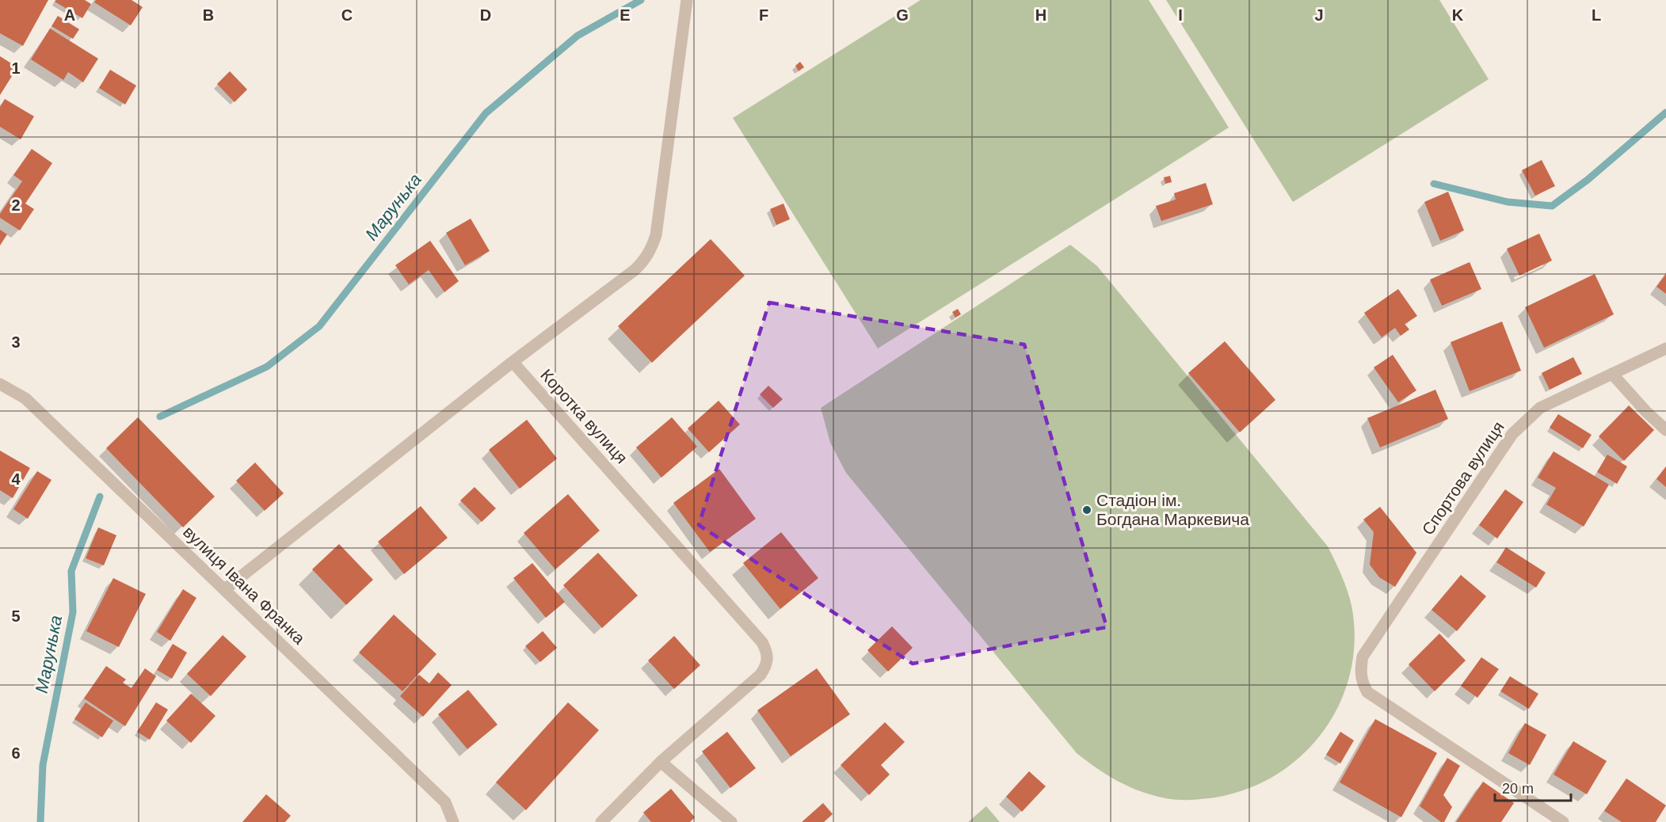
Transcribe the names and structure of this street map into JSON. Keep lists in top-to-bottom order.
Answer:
{
  "streets": {
    "street": ["Коротка вулиця", "Спортова вулиця", "вулиця Івана Франка"]
  },
  "water": ["Марунька"],
  "places": ["Стадіон ім. Богдана Маркевича"],
  "scale_bar": "20 m",
  "grid": {
    "columns": [
      "A",
      "B",
      "C",
      "D",
      "E",
      "F",
      "G",
      "H",
      "I",
      "J",
      "K",
      "L"
    ],
    "rows": [
      "1",
      "2",
      "3",
      "4",
      "5",
      "6"
    ]
  }
}
